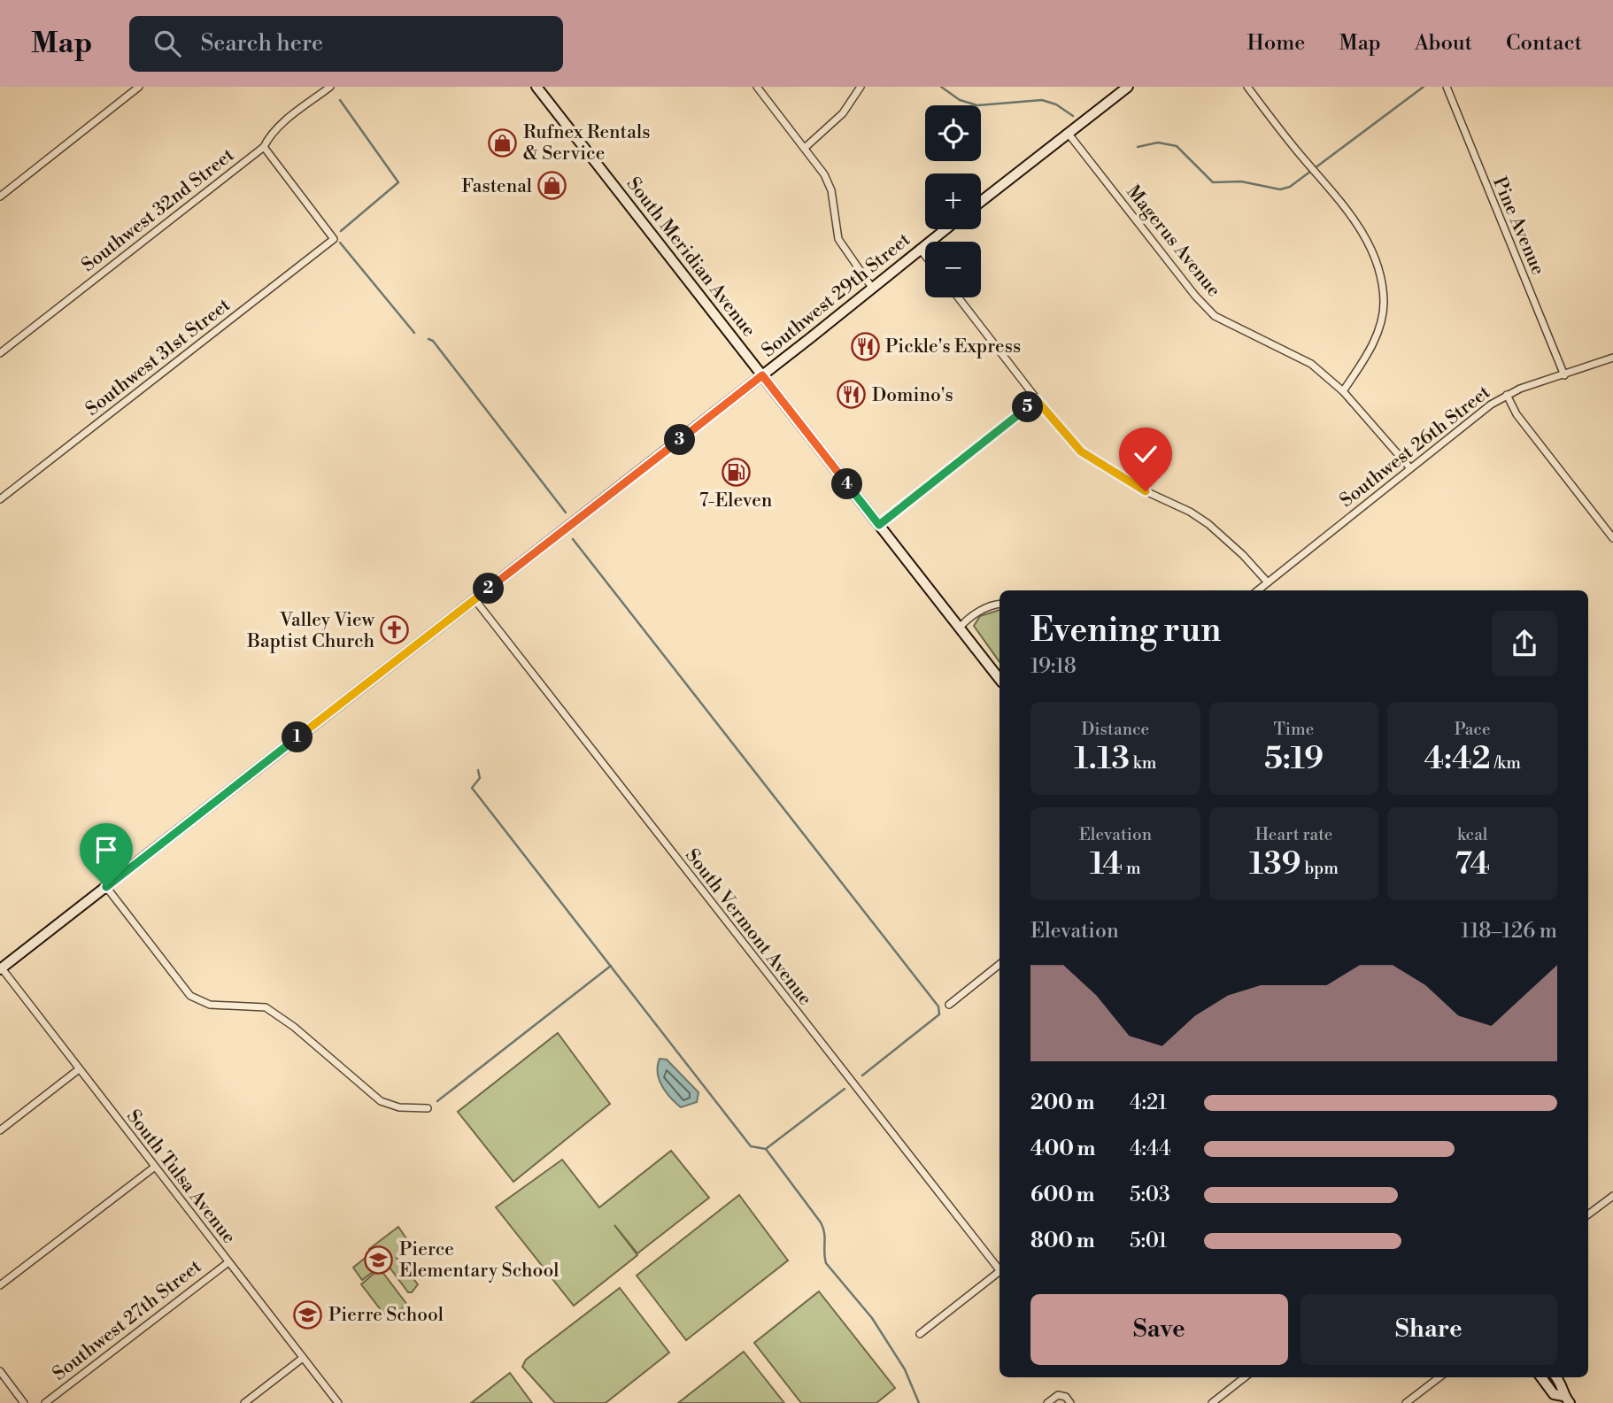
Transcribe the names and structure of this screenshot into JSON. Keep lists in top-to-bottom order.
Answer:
{
  "streets": {
    "main road": ["South Meridian Avenue", "Southwest 29th Street"],
    "street": [
      "Southwest 32nd Street",
      "Pine Avenue",
      "Magerus Avenue",
      "Southwest 31st Street",
      "Southwest 26th Street",
      "South Vermont Avenue",
      "South Tulsa Avenue",
      "Southwest 27th Street"
    ]
  },
  "crossings": [
    ["Southwest 32nd Street", "Southwest 31st Street"],
    ["Pine Avenue", "Southwest 26th Street"],
    ["Magerus Avenue", "Southwest 26th Street"],
    ["South Meridian Avenue", "Southwest 29th Street"],
    ["Southwest 29th Street", "South Vermont Avenue"],
    ["Southwest 29th Street", "South Tulsa Avenue"],
    ["South Tulsa Avenue", "Southwest 27th Street"]
  ],
  "places": {
    "shop": ["Rufnex Rentals & Service", "Fastenal"],
    "restaurant": ["Pickle's Express", "Domino's"],
    "fuel station": ["7-Eleven"],
    "church": ["Valley View Baptist Church"],
    "school or university": ["Pierce Elementary School", "Pierre School"]
  },
  "page": {
    "header": "Map",
    "search": "Search here",
    "nav": [
      "Home",
      "Map",
      "About",
      "Contact"
    ],
    "map_buttons": ["+", "−"],
    "pins": [
      "5",
      "3",
      "4",
      "2",
      "1"
    ],
    "heading": ["Evening run", "19:18"],
    "stats": [
      ["Distance", "1.13 km"],
      ["Time", "5:19"],
      ["Pace", "4:42 /km"],
      ["Elevation", "14 m"],
      ["Heart rate", "139 bpm"],
      ["kcal", "74"]
    ],
    "chart": ["Elevation", "118–126 m"],
    "list": [
      {
        "name": "200 m",
        "note": "4:21"
      },
      {
        "name": "400 m",
        "note": "4:44"
      },
      {
        "name": "600 m",
        "note": "5:03"
      },
      {
        "name": "800 m",
        "note": "5:01"
      }
    ],
    "buttons": ["Save", "Share"]
  }
}
